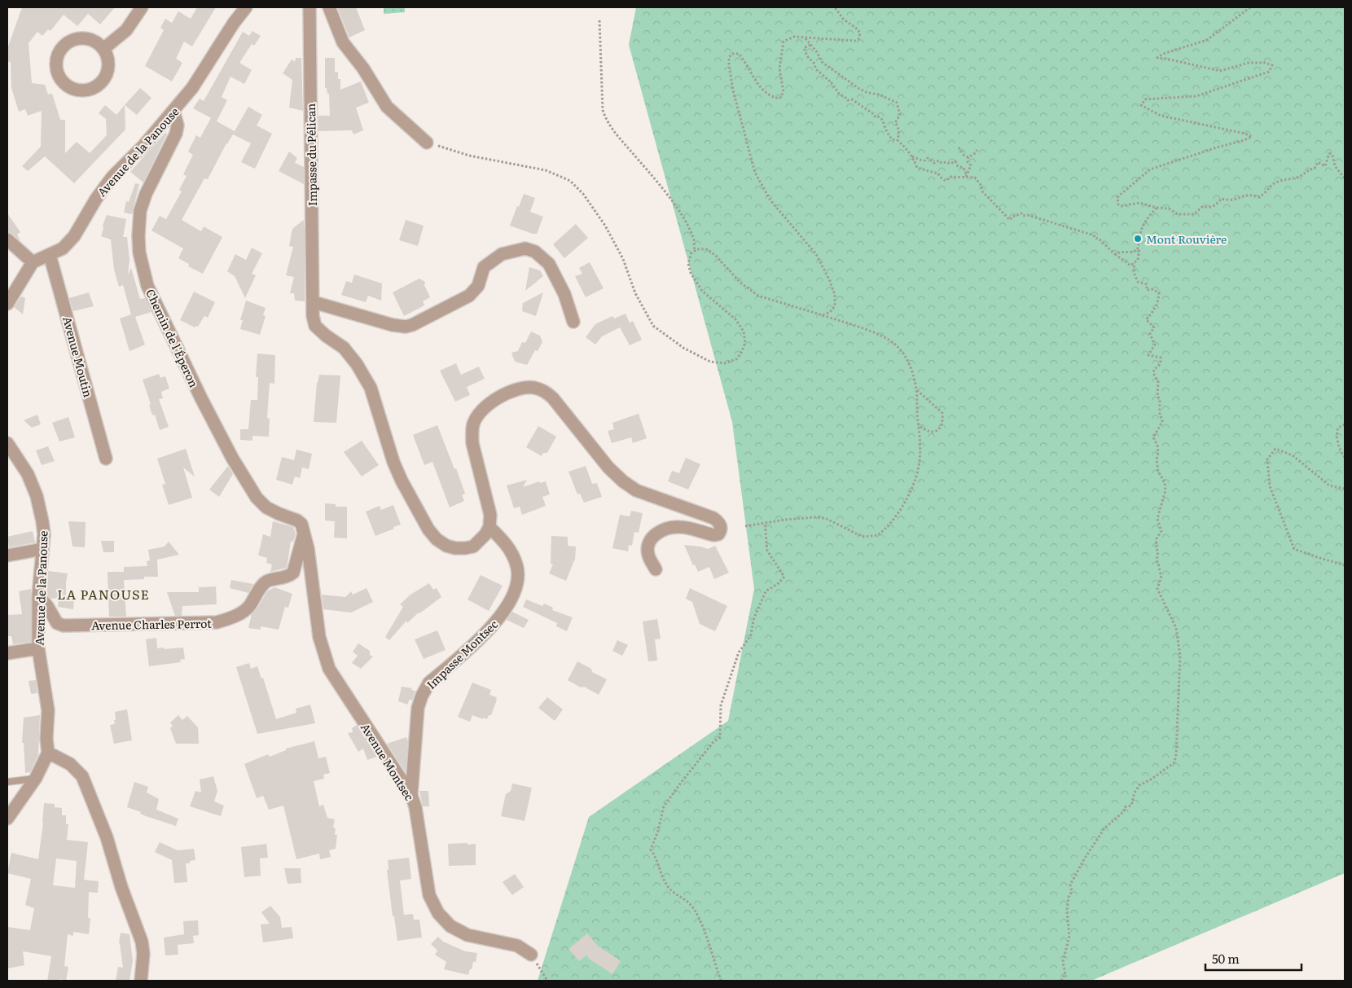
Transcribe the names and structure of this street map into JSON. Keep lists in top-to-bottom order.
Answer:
{
  "streets": {
    "street": [
      "Avenue de la Panouse",
      "Impasse du Pélican",
      "Chemin de l'Éperon",
      "Avenue Moutin",
      "Avenue Charles Perrot",
      "Impasse Montsec",
      "Avenue Montsec"
    ]
  },
  "crossings": [
    ["Avenue de la Panouse", "Chemin de l'Éperon"],
    ["Avenue de la Panouse", "Avenue Moutin"],
    ["Avenue de la Panouse", "Avenue Charles Perrot"],
    ["Impasse du Pélican", "Impasse Montsec"],
    ["Chemin de l'Éperon", "Avenue Charles Perrot"],
    ["Chemin de l'Éperon", "Avenue Montsec"],
    ["Avenue Charles Perrot", "Avenue Montsec"],
    ["Impasse Montsec", "Avenue Montsec"]
  ],
  "districts": ["LA PANOUSE"],
  "places": ["Mont Rouvière"],
  "scale_bar": "50 m"
}
